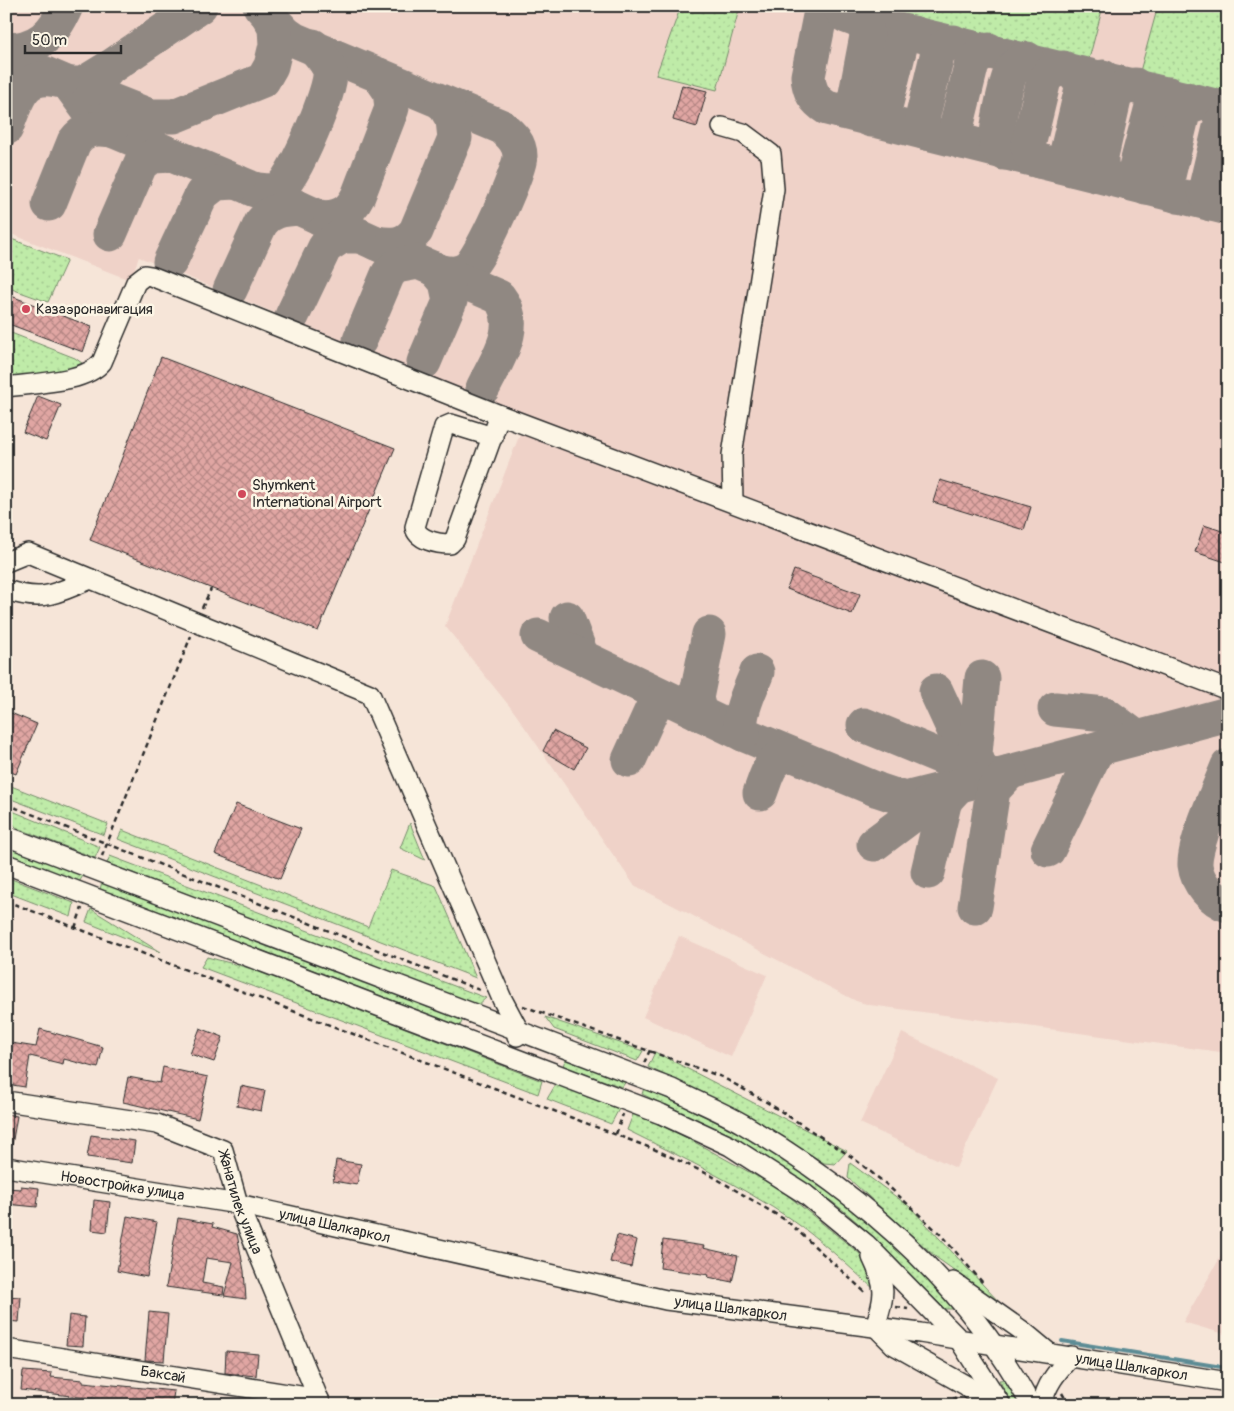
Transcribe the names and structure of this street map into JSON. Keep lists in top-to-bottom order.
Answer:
{
  "streets": {
    "street": [
      "Новостройка улица",
      "Жанатилек улица",
      "улица Шалкаркол",
      "Баксай"
    ]
  },
  "crossings": [
    ["Новостройка улица", "Жанатилек улица"],
    ["Новостройка улица", "улица Шалкаркол"],
    ["Жанатилек улица", "улица Шалкаркол"],
    ["Жанатилек улица", "Баксай"]
  ],
  "places": ["Казаэронавигация", "Shymkent International Airport"],
  "scale_bar": "50 m"
}
